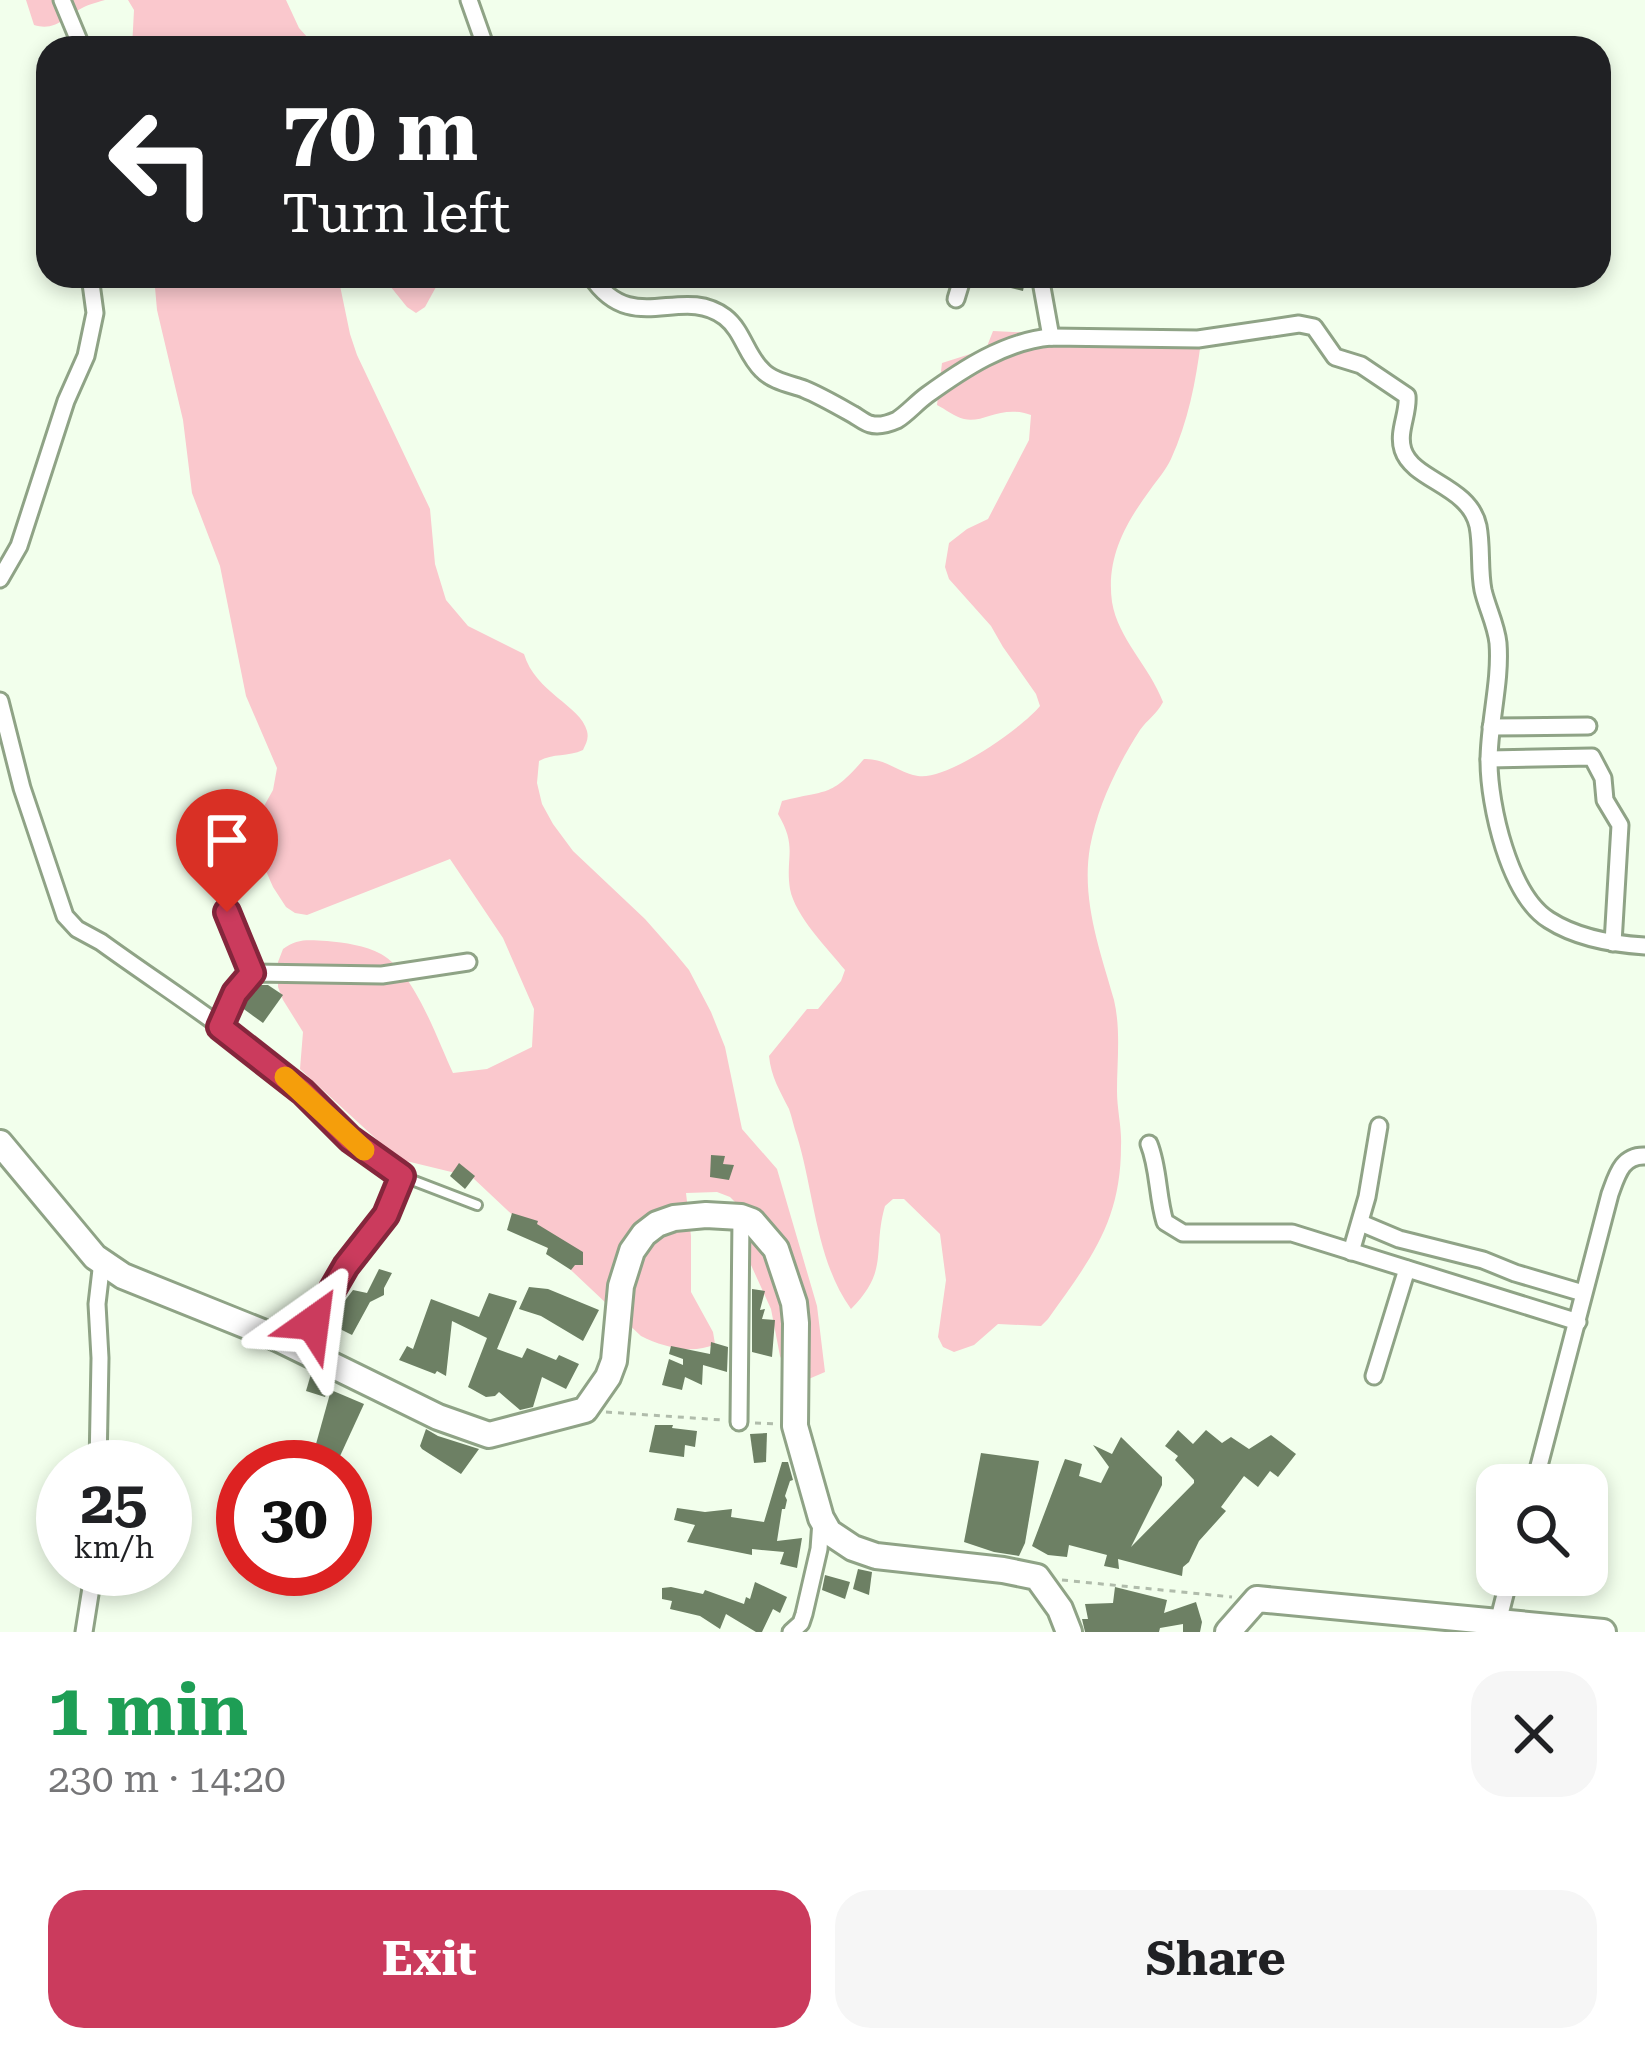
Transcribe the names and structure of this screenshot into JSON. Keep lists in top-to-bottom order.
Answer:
{
  "page": {
    "turn": ["70 m", "Turn left"],
    "speed": "25 km/h",
    "limit": "30",
    "heading": ["1 min", "230 m · 14:20"],
    "buttons": ["Exit", "Share"]
  }
}
